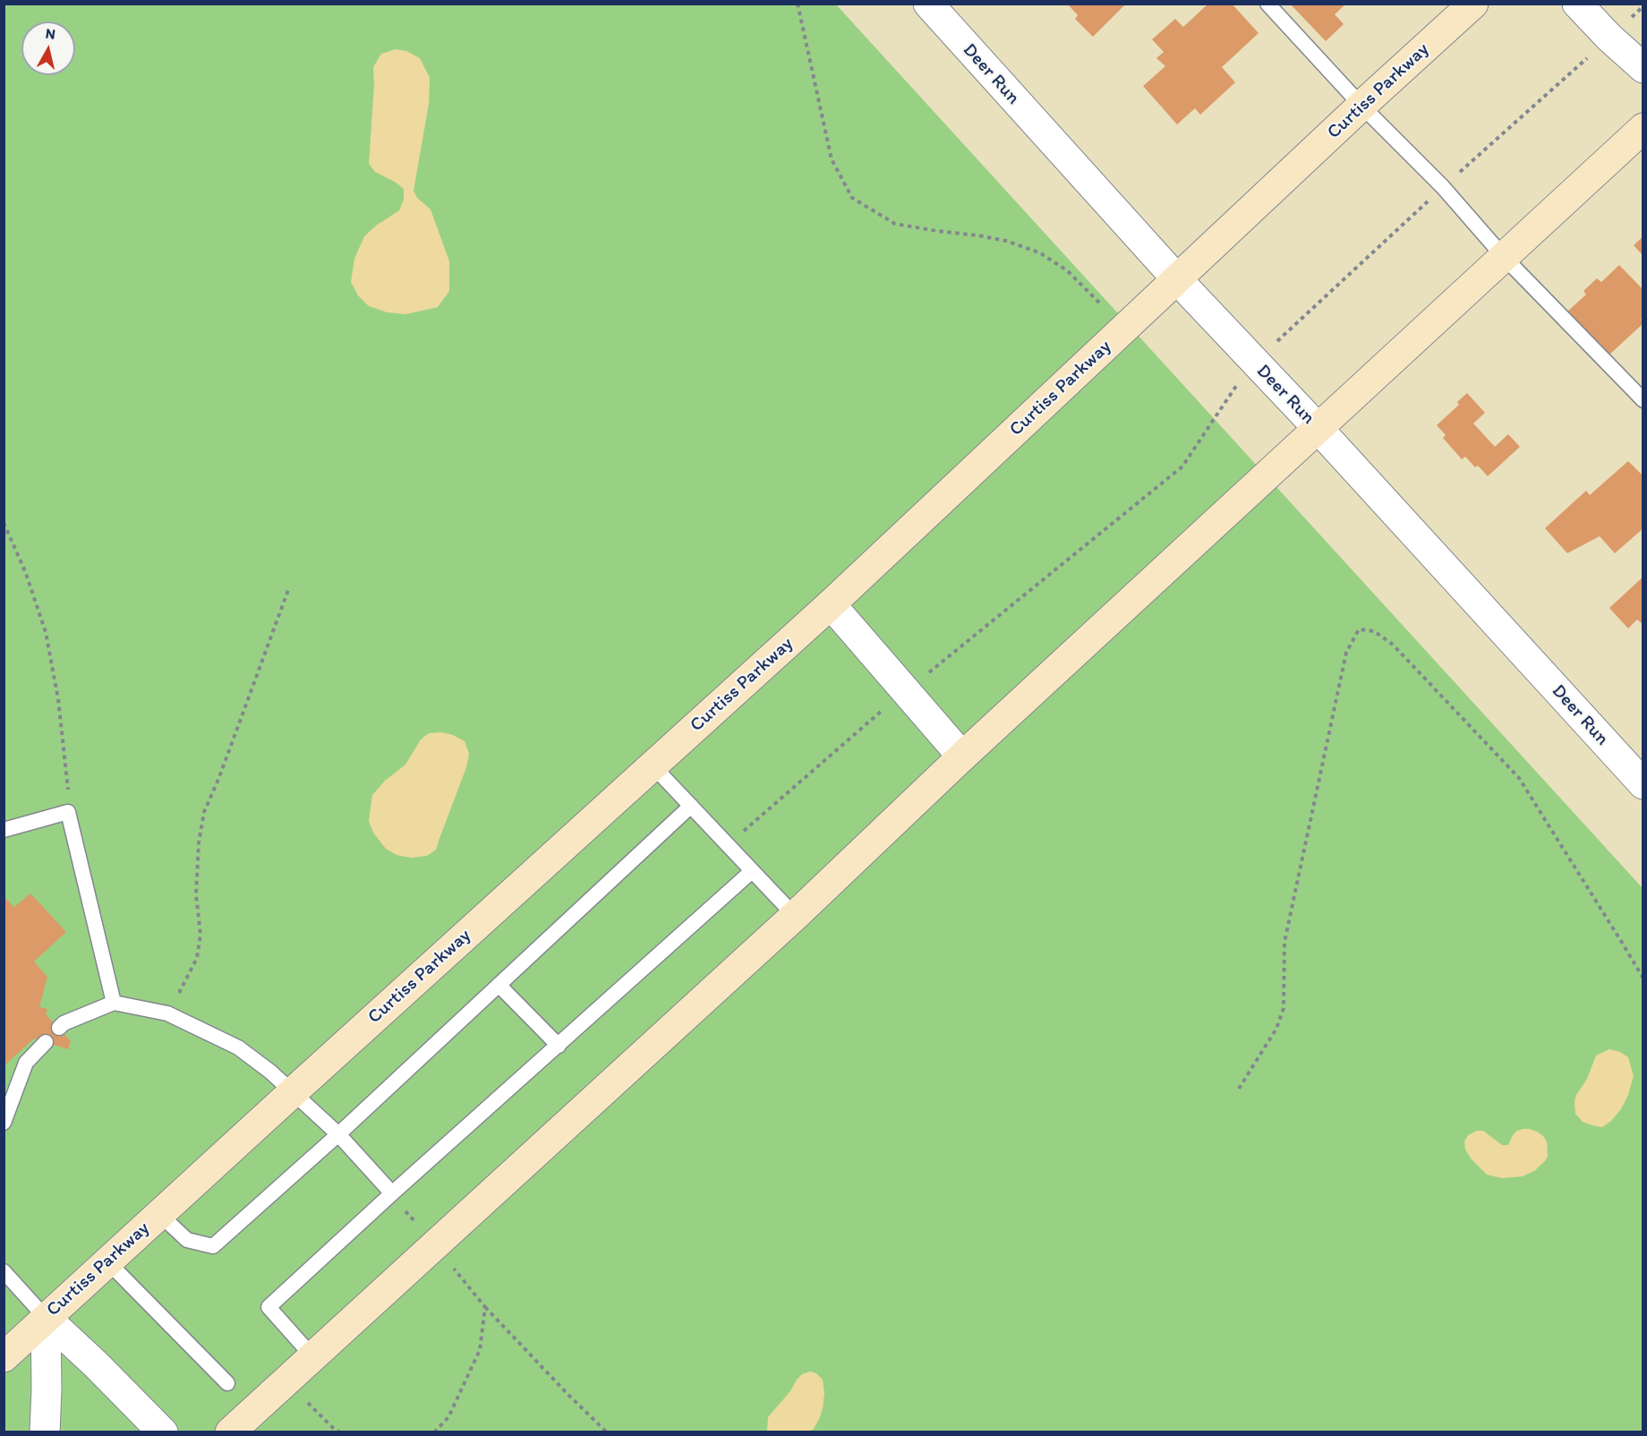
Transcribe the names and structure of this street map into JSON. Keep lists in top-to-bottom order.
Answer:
{
  "streets": {
    "main road": ["Curtiss Parkway"],
    "street": ["Deer Run"]
  },
  "crossings": [
    ["Deer Run", "Curtiss Parkway"]
  ],
  "north": "top"
}
